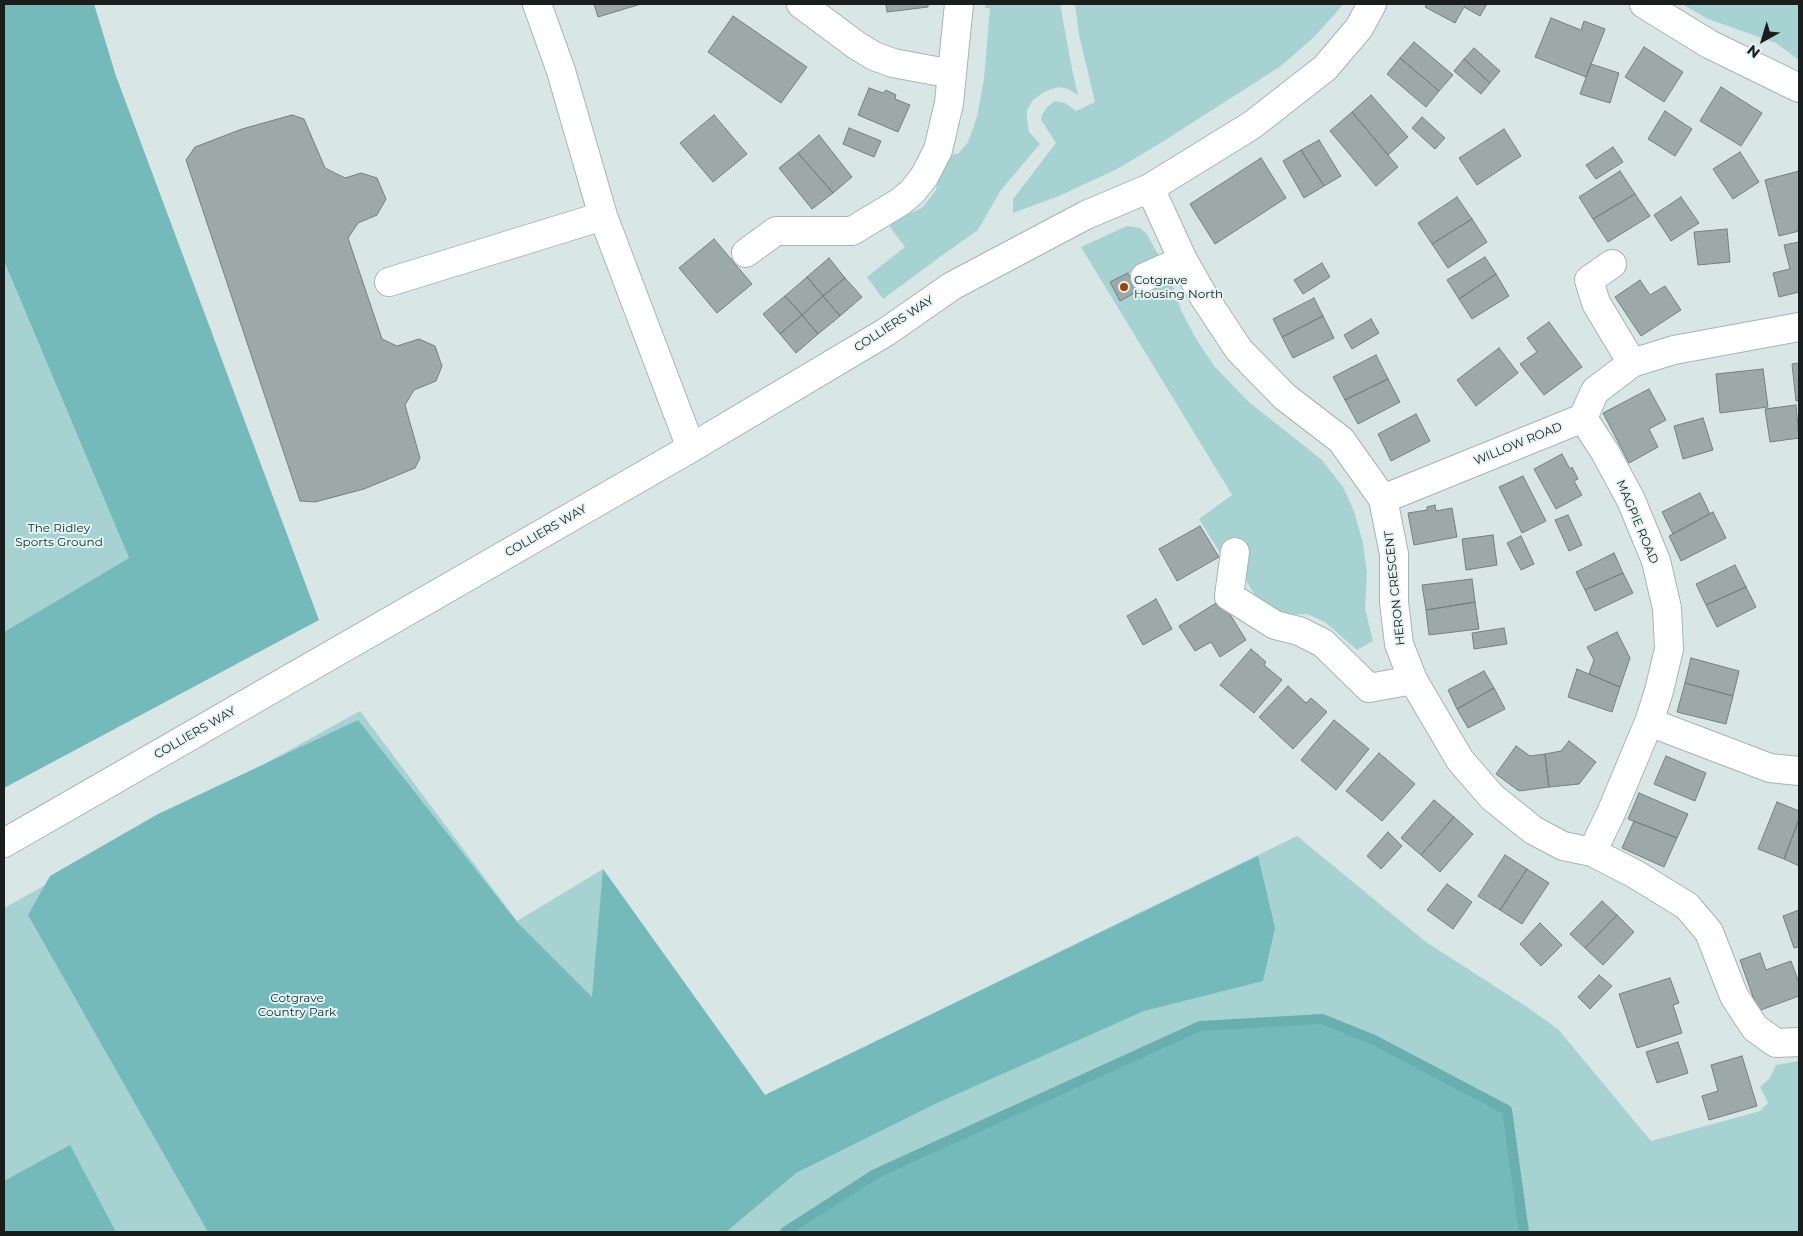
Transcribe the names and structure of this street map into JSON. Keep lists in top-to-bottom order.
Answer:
{
  "streets": {
    "street": [
      "COLLIERS WAY",
      "WILLOW ROAD",
      "MAGPIE ROAD",
      "HERON CRESCENT"
    ]
  },
  "crossings": [
    ["COLLIERS WAY", "HERON CRESCENT"],
    ["WILLOW ROAD", "MAGPIE ROAD"],
    ["WILLOW ROAD", "HERON CRESCENT"],
    ["MAGPIE ROAD", "HERON CRESCENT"]
  ],
  "parks": ["The Ridley Sports Ground", "Cotgrave Country Park"],
  "places": ["Cotgrave Housing North"],
  "north": "bottom left"
}
